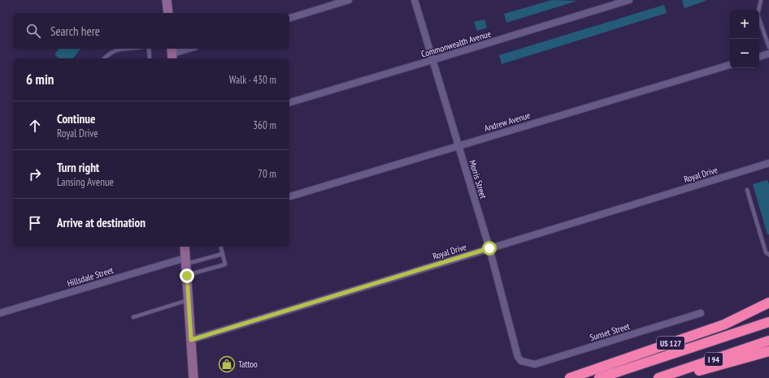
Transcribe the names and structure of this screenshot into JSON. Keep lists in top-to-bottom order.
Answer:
{
  "streets": {
    "highway": ["US 127", "I 94"],
    "street": [
      "Commonwealth Avenue",
      "Andrew Avenue",
      "Royal Drive",
      "Morris Street",
      "Hillsdale Street",
      "Sunset Street"
    ]
  },
  "crossings": [
    ["Commonwealth Avenue", "Morris Street"],
    ["Andrew Avenue", "Morris Street"],
    ["Royal Drive", "Morris Street"],
    ["Morris Street", "Sunset Street"]
  ],
  "places": {
    "shop": ["Tattoo"]
  },
  "page": {
    "map_buttons": ["+", "−"],
    "search": "Search here",
    "heading": ["6 min", "Walk · 430 m"],
    "list": [
      ["Continue", "Royal Drive", "360 m"],
      ["Turn right", "Lansing Avenue", "70 m"],
      "Arrive at destination"
    ]
  }
}
